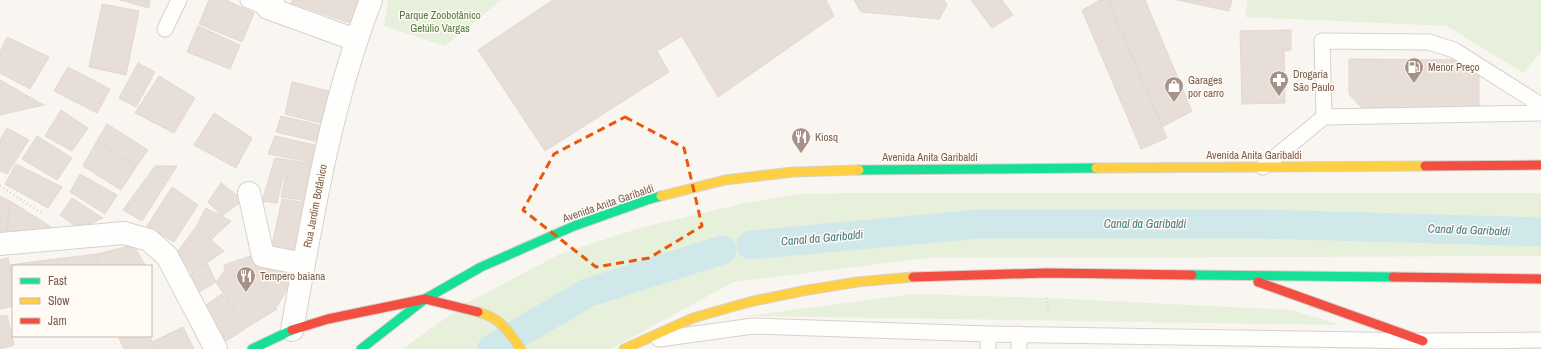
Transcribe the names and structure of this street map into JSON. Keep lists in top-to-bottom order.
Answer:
{
  "streets": {
    "main road": ["Avenida Anita Garibaldi"],
    "street": ["Rua Jardim Botânico"]
  },
  "water": ["Canal da Garibaldi"],
  "parks": ["Parque Zoobotânico Getúlio Vargas"],
  "places": {
    "fuel station": ["Menor Preço"],
    "pharmacy": ["Drogaria São Paulo"],
    "shop": ["Garages por carro"],
    "restaurant": ["Kiosq", "Tempero baiana"]
  },
  "legend": ["Fast", "Slow", "Jam"]
}
